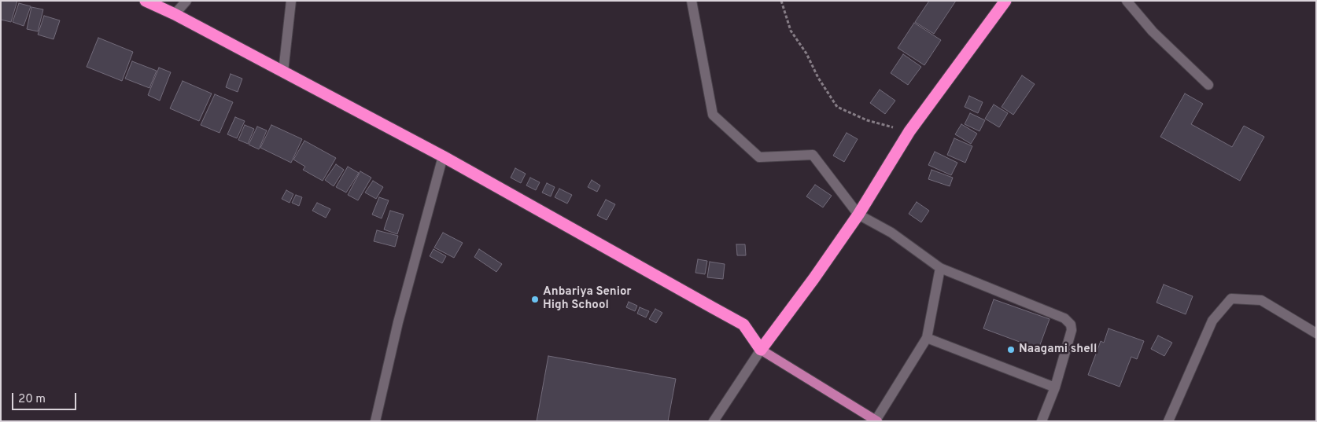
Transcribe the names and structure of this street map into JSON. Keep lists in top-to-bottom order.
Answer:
{
  "places": ["Anbariya Senior High School", "Naagami shell"],
  "scale_bar": "20 m"
}
